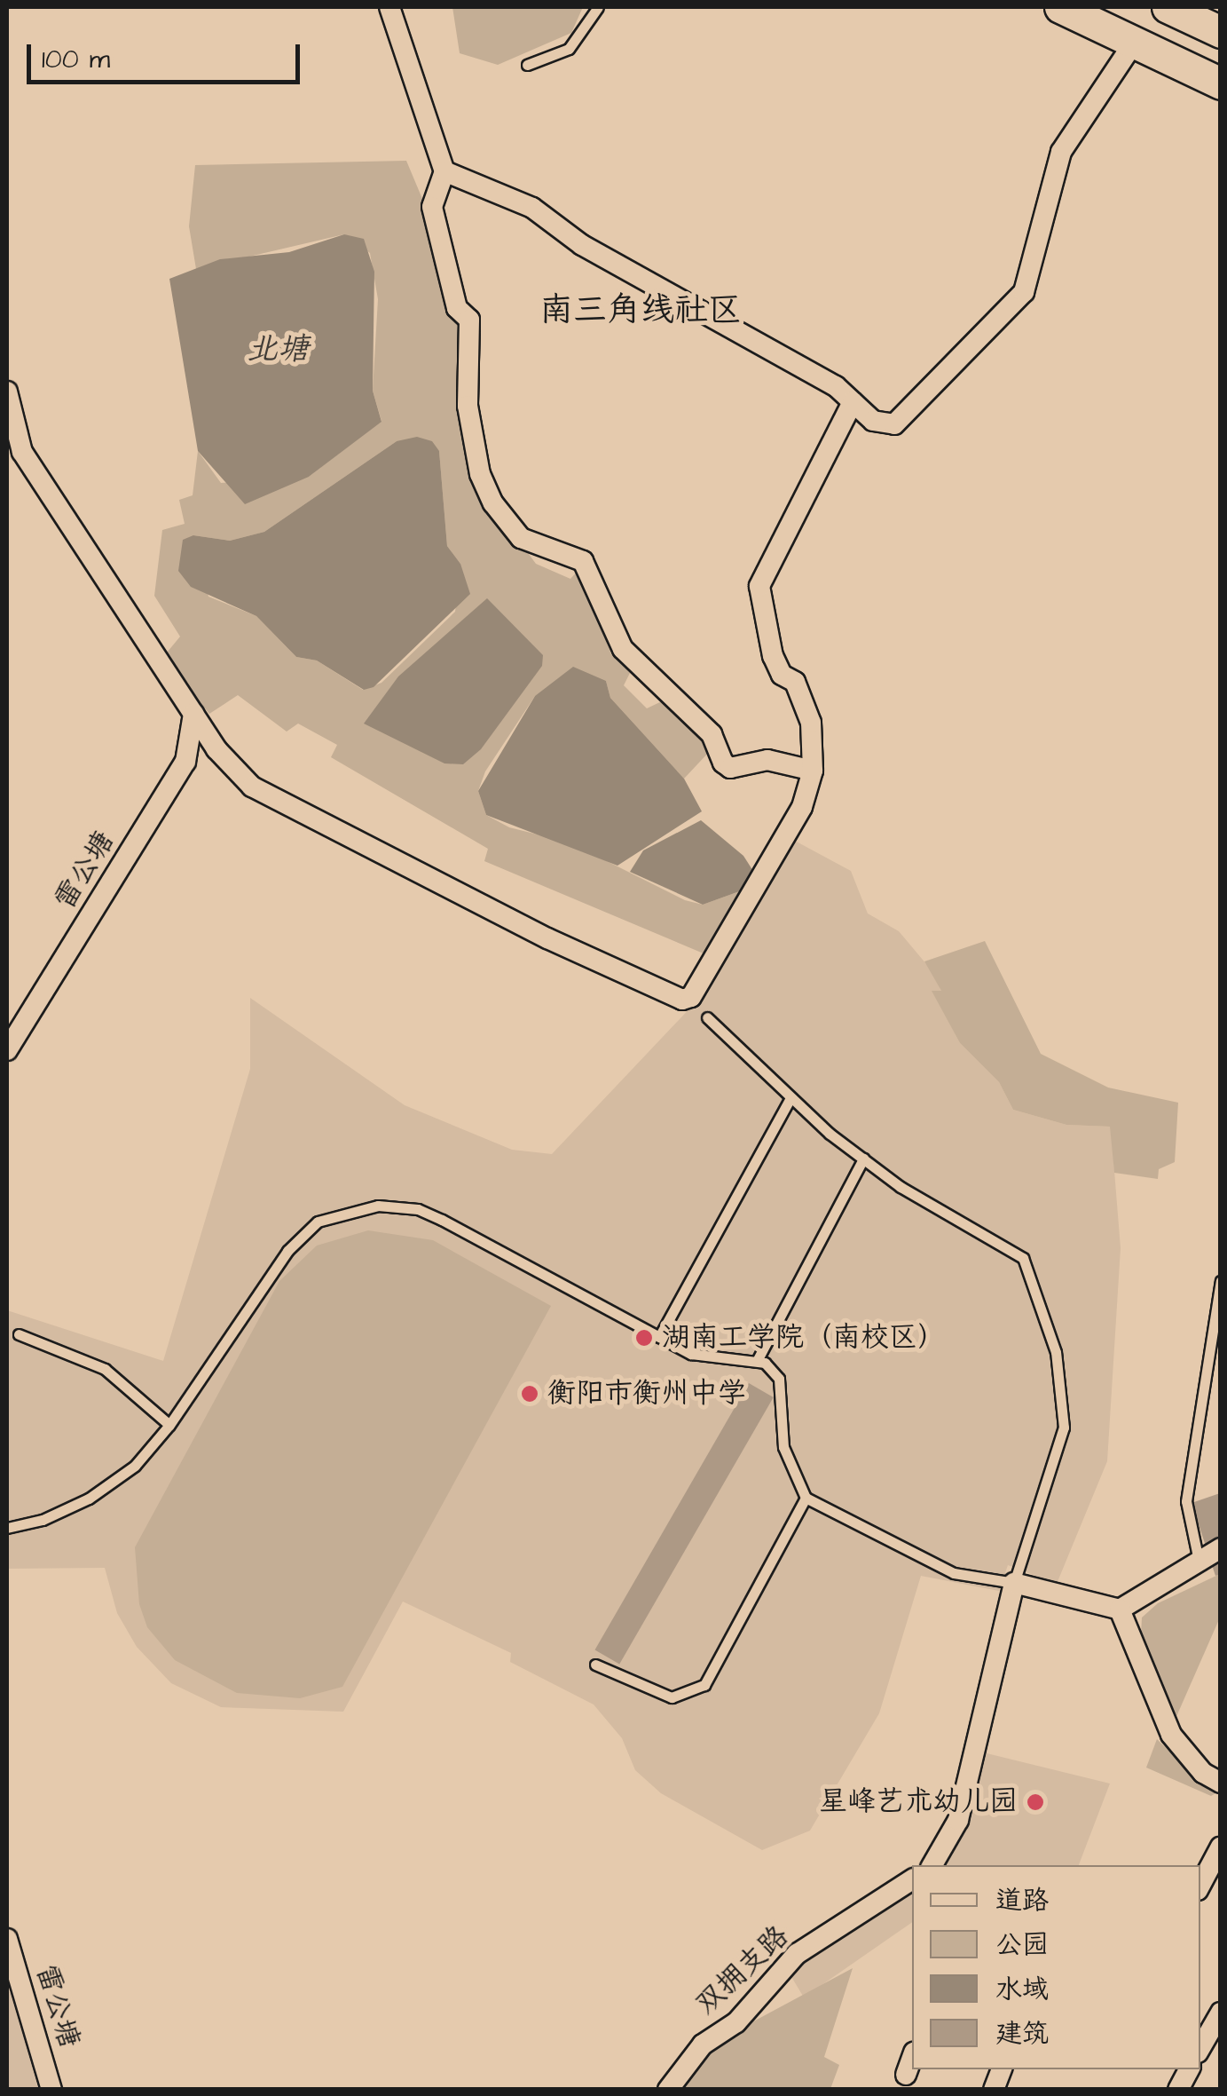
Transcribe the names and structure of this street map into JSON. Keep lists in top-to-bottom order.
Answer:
{
  "streets": {
    "street": ["雷公塘", "双拥支路"]
  },
  "districts": ["南三角线社区"],
  "water": ["北塘"],
  "places": ["湖南工学院（南校区）", "衡阳市衡州中学", "星峰艺术幼儿园"],
  "legend": [
    "道路",
    "公园",
    "水域",
    "建筑"
  ],
  "scale_bar": "100 m"
}
